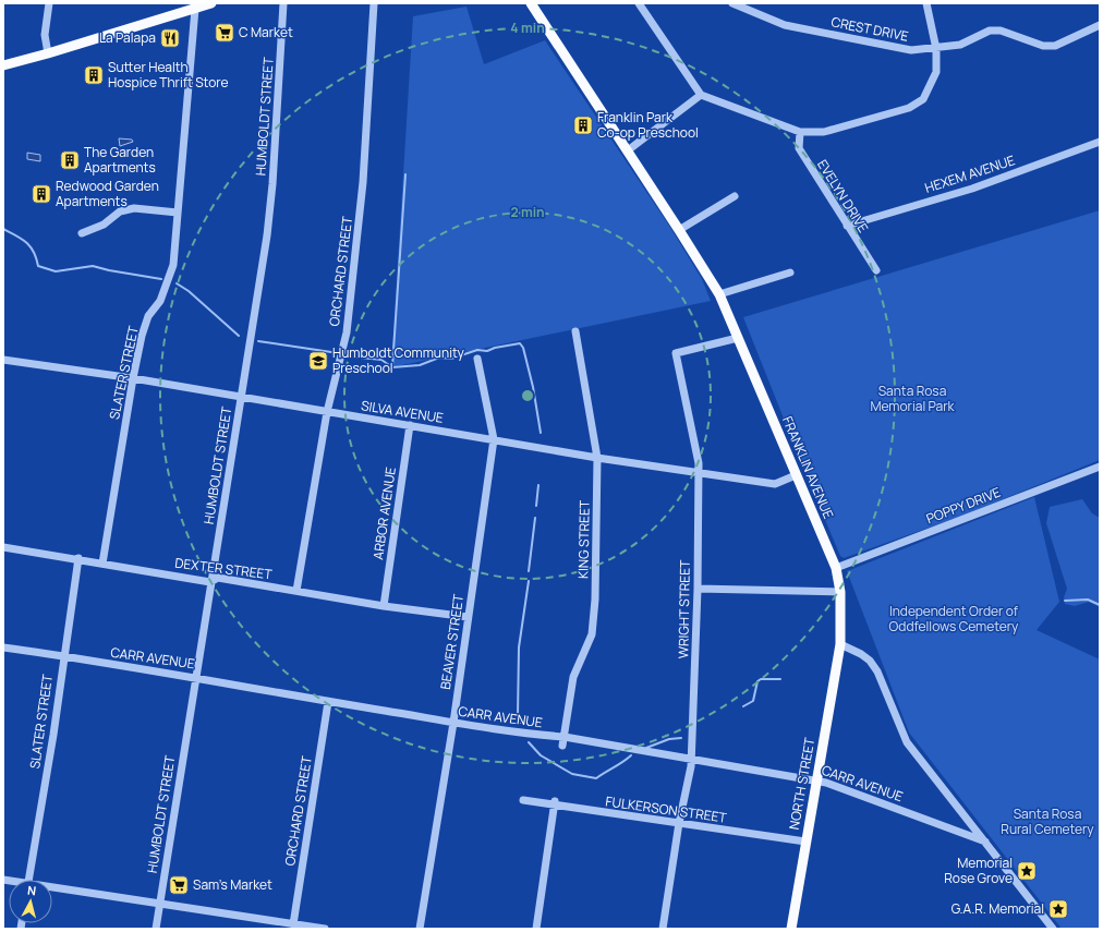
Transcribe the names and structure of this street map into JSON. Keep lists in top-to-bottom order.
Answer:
{
  "streets": {
    "main road": ["FRANKLIN AVENUE", "NORTH STREET"],
    "street": [
      "CREST DRIVE",
      "HUMBOLDT STREET",
      "HEXEM AVENUE",
      "EVELYN DRIVE",
      "ORCHARD STREET",
      "SLATER STREET",
      "SILVA AVENUE",
      "POPPY DRIVE",
      "ARBOR AVENUE",
      "KING STREET",
      "DEXTER STREET",
      "WRIGHT STREET",
      "BEAVER STREET",
      "CARR AVENUE",
      "FULKERSON STREET"
    ]
  },
  "crossings": [
    ["HUMBOLDT STREET", "SILVA AVENUE"],
    ["HUMBOLDT STREET", "DEXTER STREET"],
    ["HUMBOLDT STREET", "CARR AVENUE"],
    ["HEXEM AVENUE", "EVELYN DRIVE"],
    ["ORCHARD STREET", "SILVA AVENUE"],
    ["ORCHARD STREET", "DEXTER STREET"],
    ["ORCHARD STREET", "CARR AVENUE"],
    ["SLATER STREET", "SILVA AVENUE"],
    ["SLATER STREET", "DEXTER STREET"],
    ["SLATER STREET", "CARR AVENUE"],
    ["SILVA AVENUE", "FRANKLIN AVENUE"],
    ["SILVA AVENUE", "ARBOR AVENUE"],
    ["SILVA AVENUE", "KING STREET"],
    ["SILVA AVENUE", "WRIGHT STREET"],
    ["SILVA AVENUE", "BEAVER STREET"],
    ["FRANKLIN AVENUE", "POPPY DRIVE"],
    ["FRANKLIN AVENUE", "WRIGHT STREET"],
    ["FRANKLIN AVENUE", "NORTH STREET"],
    ["ARBOR AVENUE", "DEXTER STREET"],
    ["KING STREET", "CARR AVENUE"],
    ["DEXTER STREET", "BEAVER STREET"],
    ["WRIGHT STREET", "CARR AVENUE"],
    ["WRIGHT STREET", "FULKERSON STREET"],
    ["BEAVER STREET", "CARR AVENUE"],
    ["CARR AVENUE", "NORTH STREET"],
    ["NORTH STREET", "FULKERSON STREET"]
  ],
  "parks": ["Santa Rosa Memorial Park", "Independent Order of Oddfellows Cemetery", "Santa Rosa Rural Cemetery"],
  "places": {
    "supermarket": ["C Market", "Sam's Market"],
    "restaurant": ["La Palapa"],
    "building": [
      "Sutter Health Hospice Thrift Store",
      "Franklin Park Co-op Preschool",
      "The Garden Apartments",
      "Redwood Garden Apartments"
    ],
    "school or university": ["Humboldt Community Preschool"],
    "place": ["Memorial Rose Grove", "G.A.R. Memorial"]
  },
  "north": "top",
  "rings": ["4 min", "2 min"]
}
